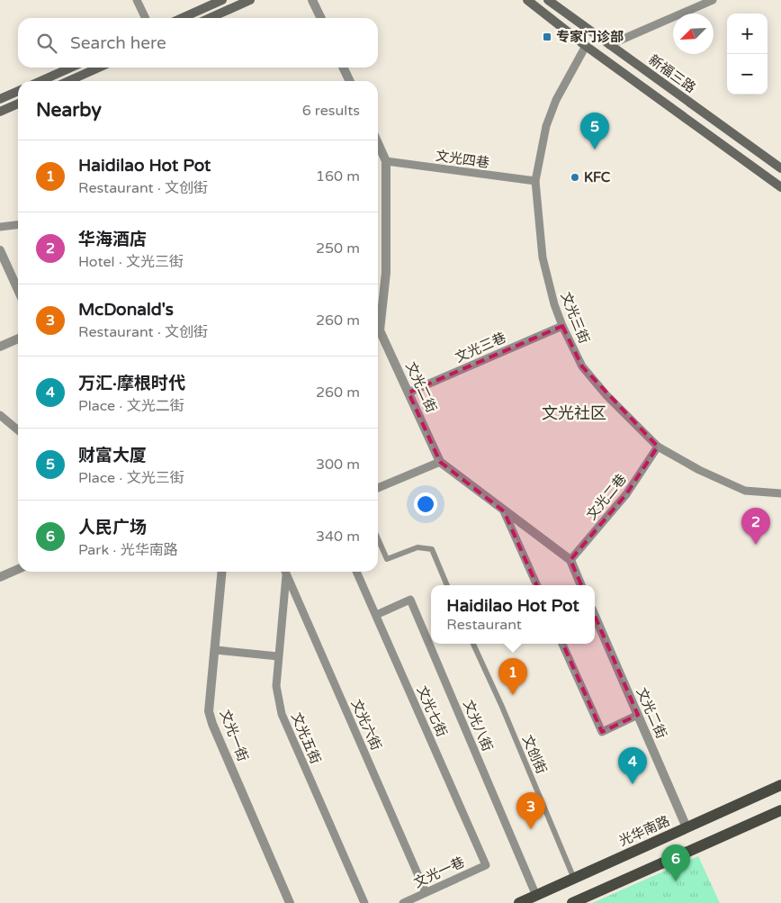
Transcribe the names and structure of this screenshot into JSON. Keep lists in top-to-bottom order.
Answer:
{
  "streets": {
    "main road": ["新福三路", "光华南路"],
    "street": [
      "文光四巷",
      "文光三街",
      "文光三巷",
      "文光二街",
      "文光二巷",
      "文光七街",
      "文光六街",
      "文光八街",
      "文光一街",
      "文光五街",
      "文创街",
      "文光一巷"
    ]
  },
  "crossings": [
    ["文光四巷", "文光三街"],
    ["文光四巷", "文光二街"],
    ["文光三街", "文光三巷"],
    ["文光三街", "文光二巷"],
    ["文光三巷", "文光二街"],
    ["文光二街", "文光二巷"],
    ["文光二街", "光华南路"],
    ["文光七街", "文光八街"],
    ["文光七街", "文光一巷"],
    ["文光六街", "文光一巷"],
    ["文光八街", "光华南路"],
    ["文创街", "光华南路"]
  ],
  "districts": ["文光社区"],
  "places": {
    "transit": ["专家门诊部"],
    "other": ["KFC"]
  },
  "north": "bottom left",
  "page": {
    "map_buttons": ["+", "−"],
    "search": "Search here",
    "heading": ["Nearby", "6 results"],
    "pins": [
      "5",
      "2",
      "1",
      "4",
      "3",
      "6"
    ],
    "list": [
      {
        "mark": "1",
        "name": "Haidilao Hot Pot",
        "note": "Restaurant · 文创街",
        "value": "160 m"
      },
      {
        "mark": "2",
        "name": "华海酒店",
        "note": "Hotel · 文光三街",
        "value": "250 m"
      },
      {
        "mark": "3",
        "name": "McDonald's",
        "note": "Restaurant · 文创街",
        "value": "260 m"
      },
      {
        "mark": "4",
        "name": "万汇·摩根时代",
        "note": "Place · 文光二街",
        "value": "260 m"
      },
      {
        "mark": "5",
        "name": "财富大厦",
        "note": "Place · 文光三街",
        "value": "300 m"
      },
      {
        "mark": "6",
        "name": "人民广场",
        "note": "Park · 光华南路",
        "value": "340 m"
      }
    ],
    "popup": ["Haidilao Hot Pot", "Restaurant"]
  }
}
